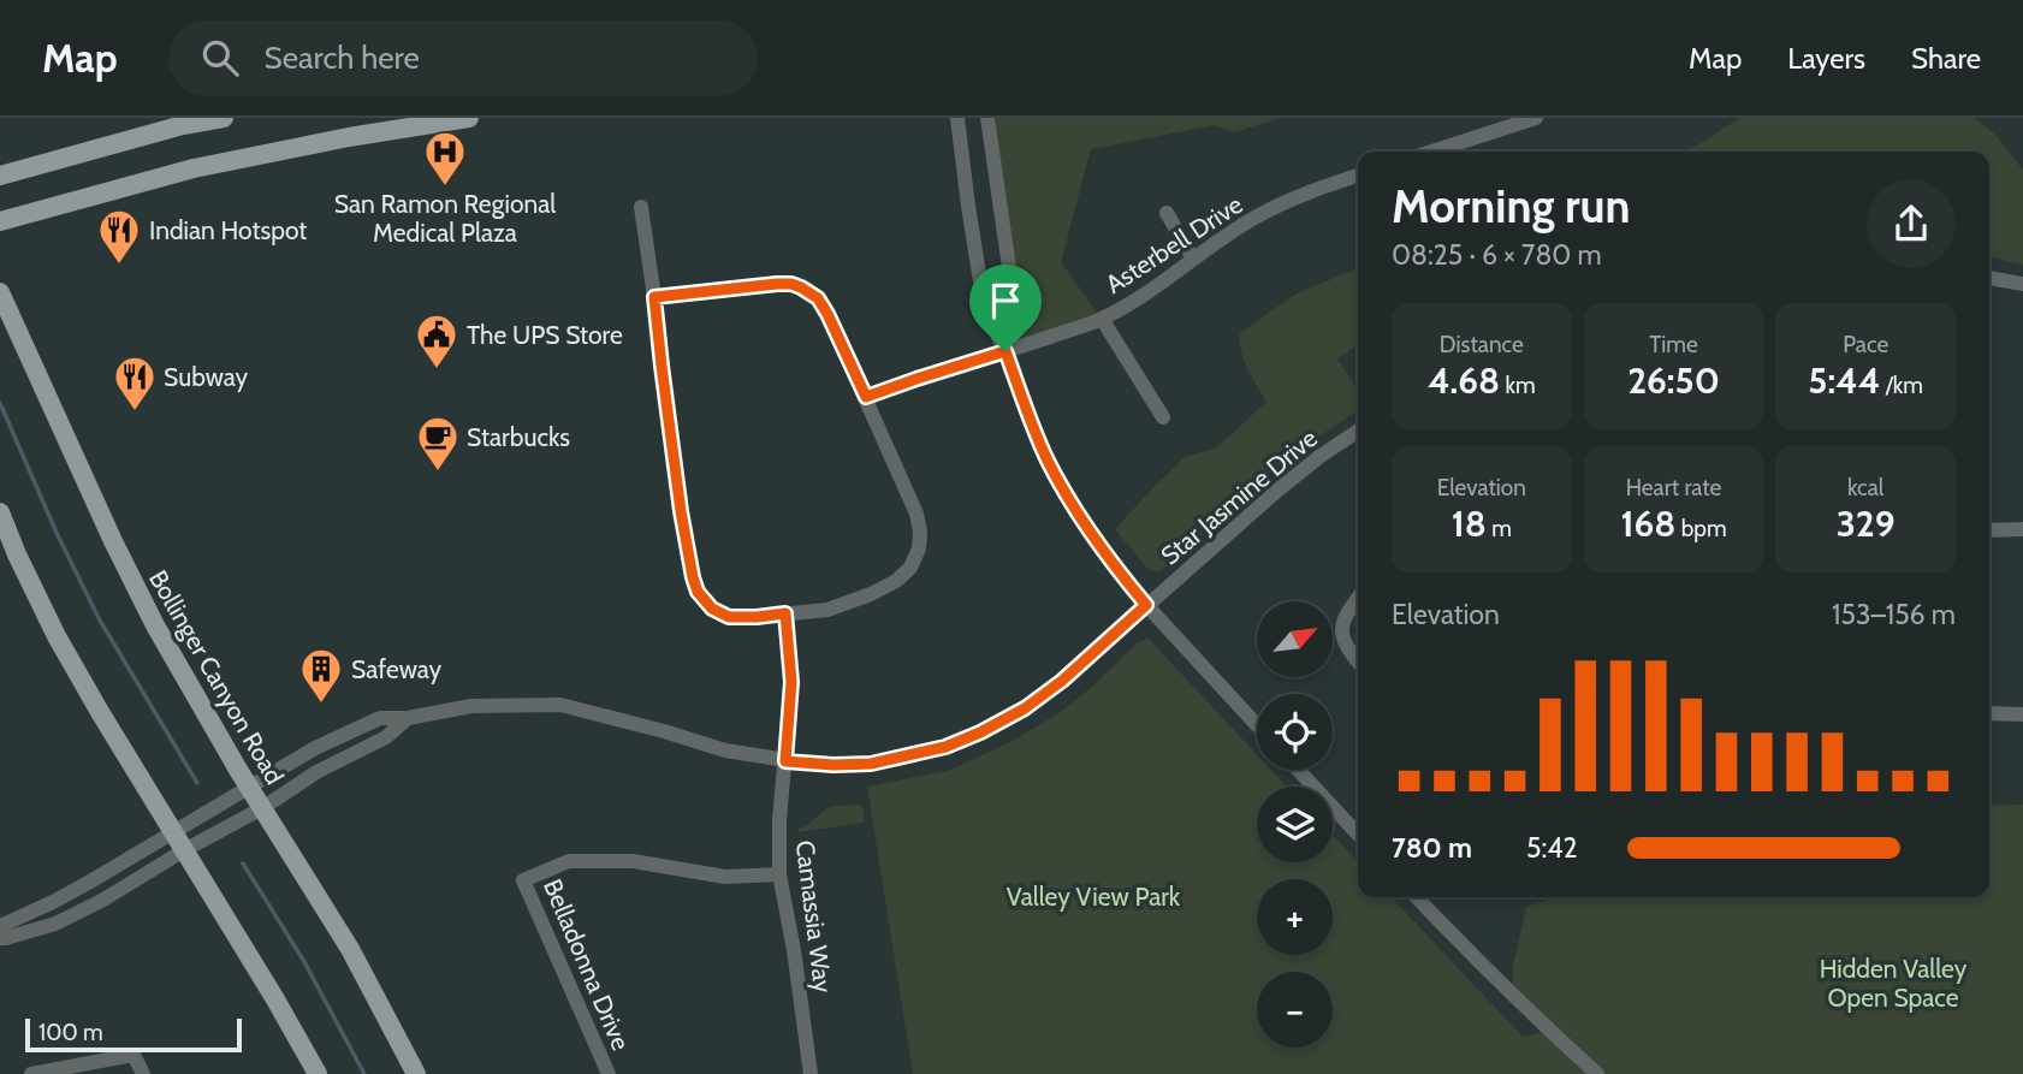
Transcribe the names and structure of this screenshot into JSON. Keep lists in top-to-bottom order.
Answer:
{
  "streets": {
    "main road": ["Bollinger Canyon Road"],
    "street": [
      "Asterbell Drive",
      "Star Jasmine Drive",
      "Camassia Way",
      "Belladonna Drive"
    ]
  },
  "crossings": [
    ["Star Jasmine Drive", "Bollinger Canyon Road"],
    ["Star Jasmine Drive", "Camassia Way"],
    ["Camassia Way", "Belladonna Drive"]
  ],
  "parks": ["Valley View Park", "Hidden Valley Open Space"],
  "places": {
    "hospital": ["San Ramon Regional Medical Plaza"],
    "restaurant": ["Indian Hotspot", "Subway"],
    "public building": ["The UPS Store"],
    "cafe": ["Starbucks"],
    "building": ["Safeway"]
  },
  "scale_bar": "100 m",
  "north": "top right",
  "page": {
    "header": "Map",
    "search": "Search here",
    "nav": ["Map", "Layers", "Share"],
    "heading": ["Morning run", "08:25 · 6 × 780 m"],
    "stats": [
      ["Distance", "4.68 km"],
      ["Time", "26:50"],
      ["Pace", "5:44 /km"],
      ["Elevation", "18 m"],
      ["Heart rate", "168 bpm"],
      ["kcal", "329"]
    ],
    "chart": ["Elevation", "153–156 m"],
    "map_buttons": ["+", "−"],
    "list": [
      {
        "name": "780 m",
        "note": "5:42"
      }
    ],
    "scale": "100 m"
  }
}
